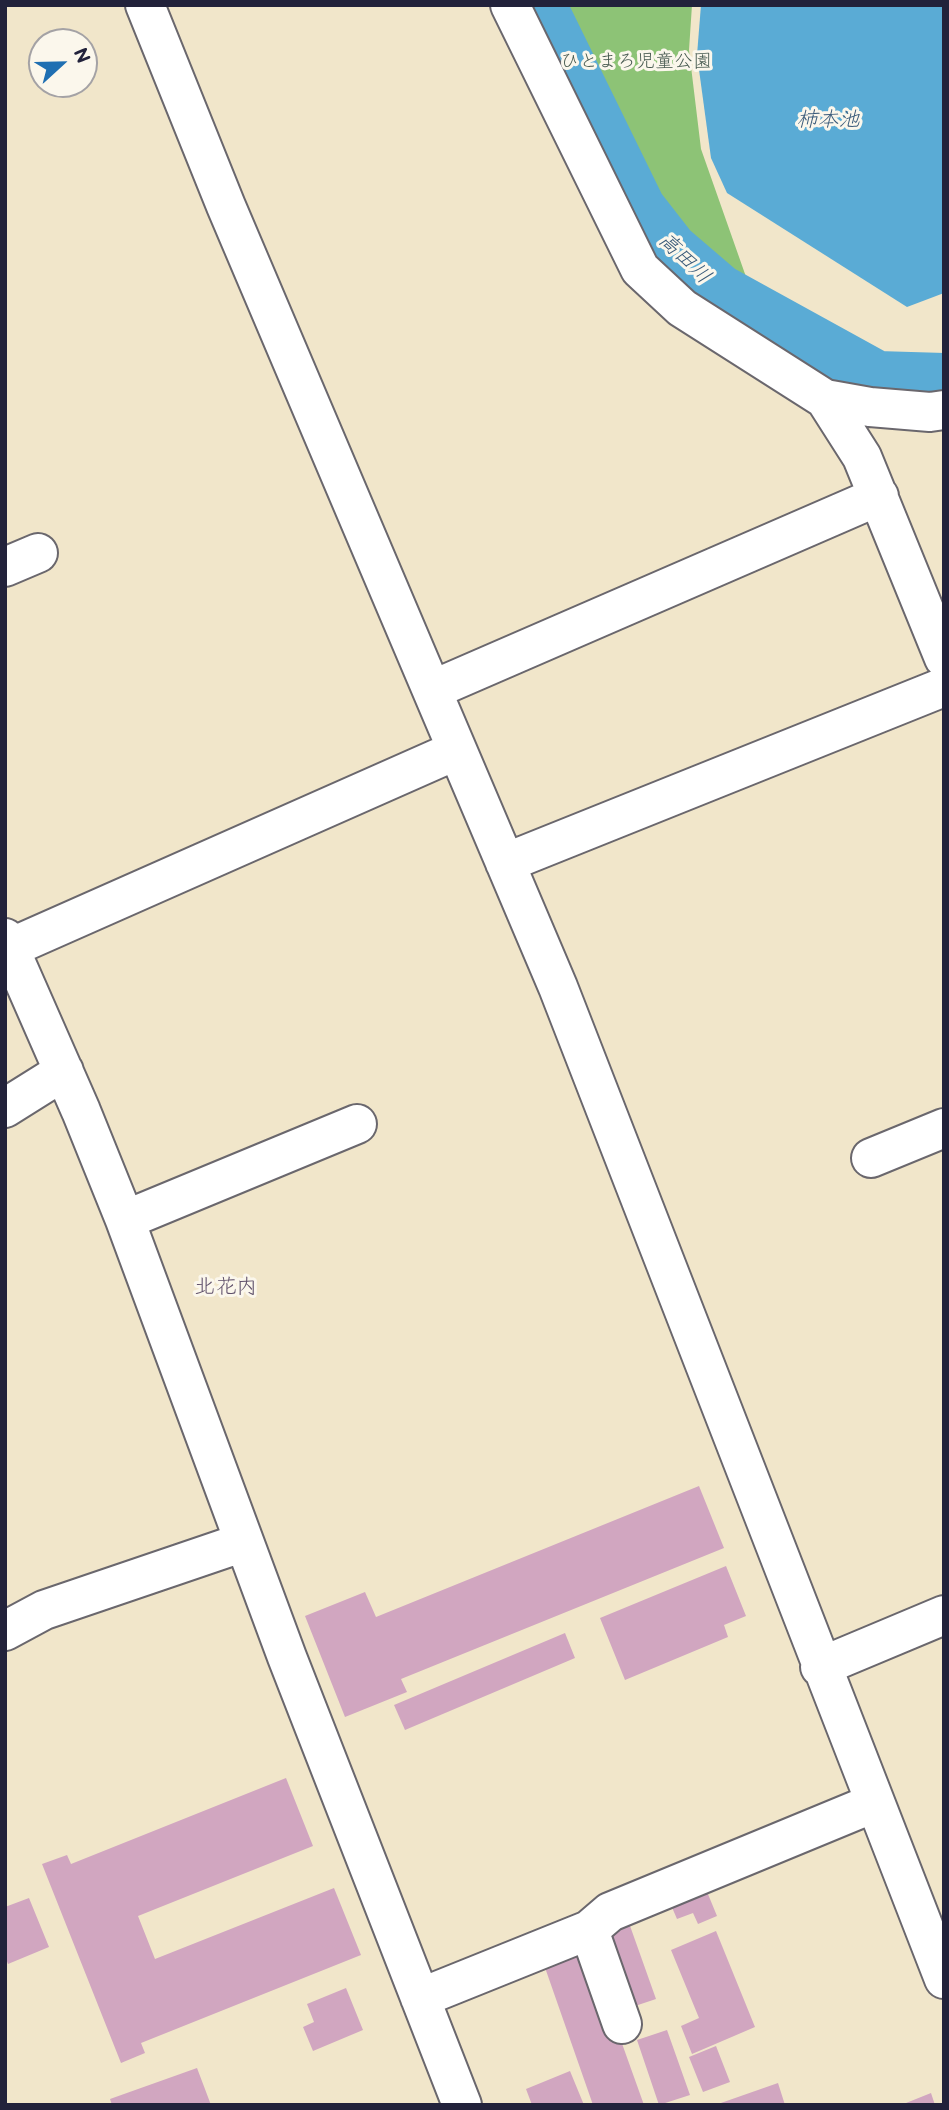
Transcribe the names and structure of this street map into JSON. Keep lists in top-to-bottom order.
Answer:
{
  "districts": ["北花内"],
  "water": ["柿本池", "高田川"],
  "parks": ["ひとまろ児童公園"],
  "north": "right"
}
